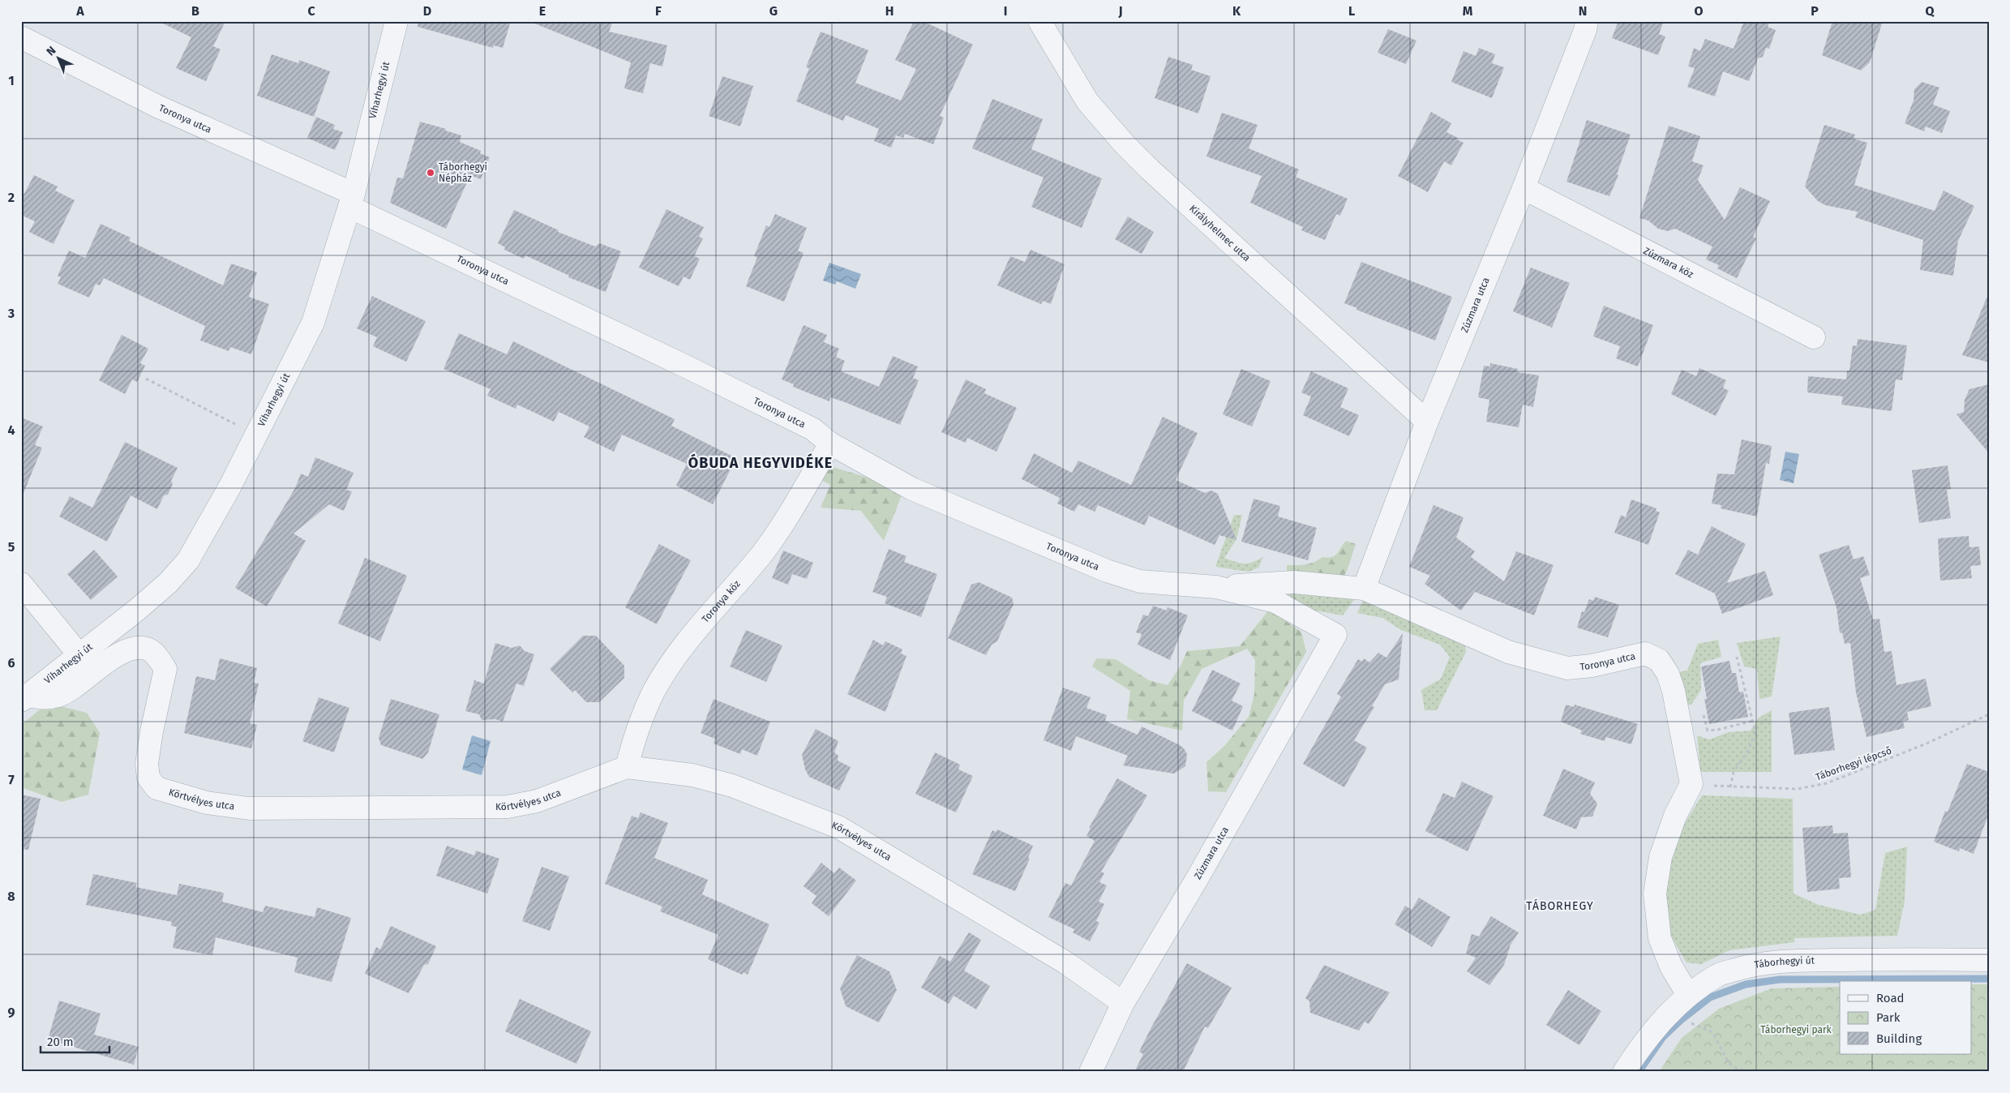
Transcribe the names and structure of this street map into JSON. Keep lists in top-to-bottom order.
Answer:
{
  "streets": {
    "street": [
      "Viharhegyi út",
      "Toronya utca",
      "Királyhelmec utca",
      "Zúzmara köz",
      "Zúzmara utca",
      "Toronya köz",
      "Körtvélyes utca",
      "Táborhegyi út"
    ],
    "path": ["Táborhegyi lépcső"]
  },
  "crossings": [
    ["Viharhegyi út", "Toronya utca"],
    ["Viharhegyi út", "Körtvélyes utca"],
    ["Toronya utca", "Zúzmara utca"],
    ["Toronya utca", "Toronya köz"],
    ["Toronya utca", "Táborhegyi lépcső"],
    ["Királyhelmec utca", "Zúzmara utca"],
    ["Zúzmara köz", "Zúzmara utca"],
    ["Zúzmara utca", "Körtvélyes utca"],
    ["Toronya köz", "Körtvélyes utca"]
  ],
  "districts": ["ÓBUDA HEGYVIDÉKE", "TÁBORHEGY"],
  "parks": ["Táborhegyi park"],
  "places": ["Táborhegyi Népház"],
  "legend": ["Road", "Park", "Building"],
  "scale_bar": "20 m",
  "north": "top left",
  "grid": {
    "columns": [
      "A",
      "B",
      "C",
      "D",
      "E",
      "F",
      "G",
      "H",
      "I",
      "J",
      "K",
      "L",
      "M",
      "N",
      "O",
      "P",
      "Q"
    ],
    "rows": [
      "1",
      "2",
      "3",
      "4",
      "5",
      "6",
      "7",
      "8",
      "9"
    ]
  }
}
